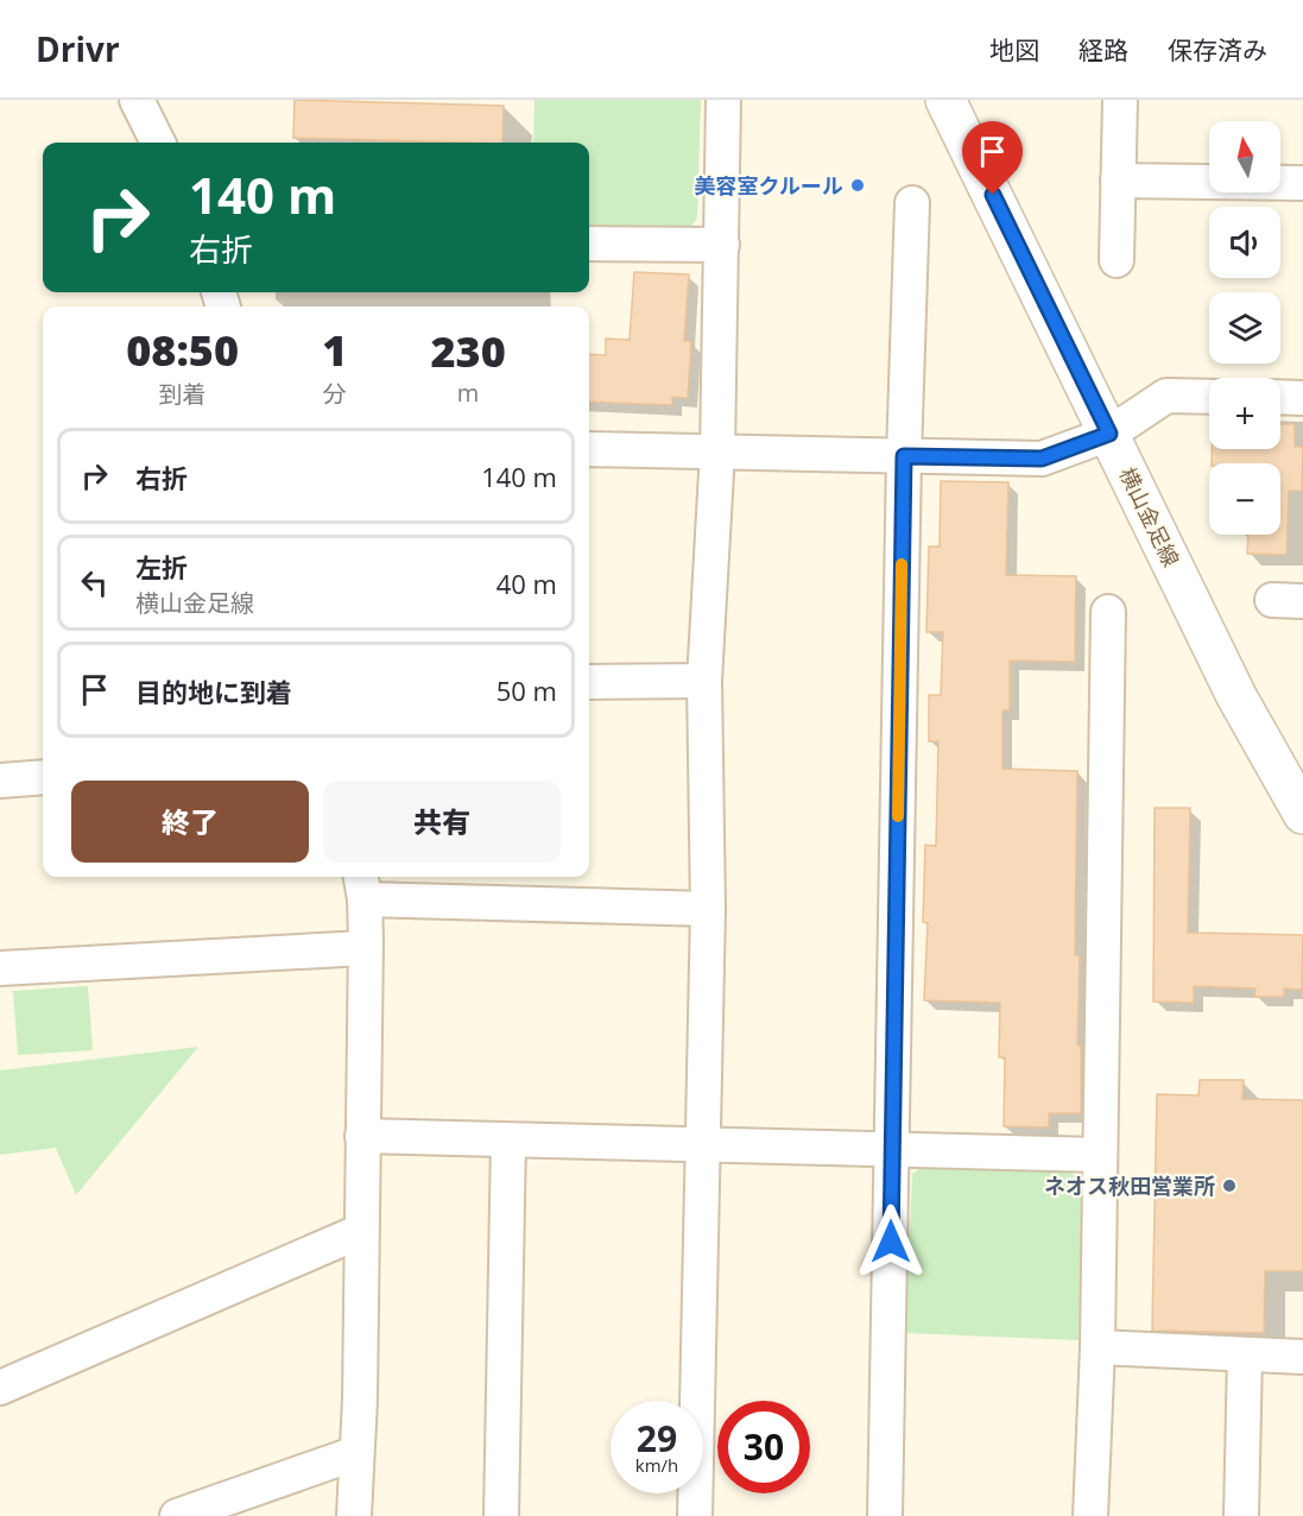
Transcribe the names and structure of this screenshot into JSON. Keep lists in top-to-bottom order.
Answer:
{
  "streets": {
    "street": ["横山金足線"]
  },
  "places": ["美容室クルール", "ネオス秋田営業所"],
  "north": "top",
  "page": {
    "header": "Drivr",
    "nav": ["地図", "経路", "保存済み"],
    "map_buttons": ["+", "−"],
    "turn": ["140 m", "右折"],
    "eta": [
      "08:50",
      "到着",
      "1",
      "分",
      "230",
      "m"
    ],
    "list": [
      {
        "name": "右折",
        "value": "140 m"
      },
      {
        "name": "左折",
        "note": "横山金足線",
        "value": "40 m"
      },
      {
        "name": "目的地に到着",
        "value": "50 m"
      }
    ],
    "buttons": ["終了", "共有"],
    "speed": "29 km/h",
    "limit": "30"
  }
}
